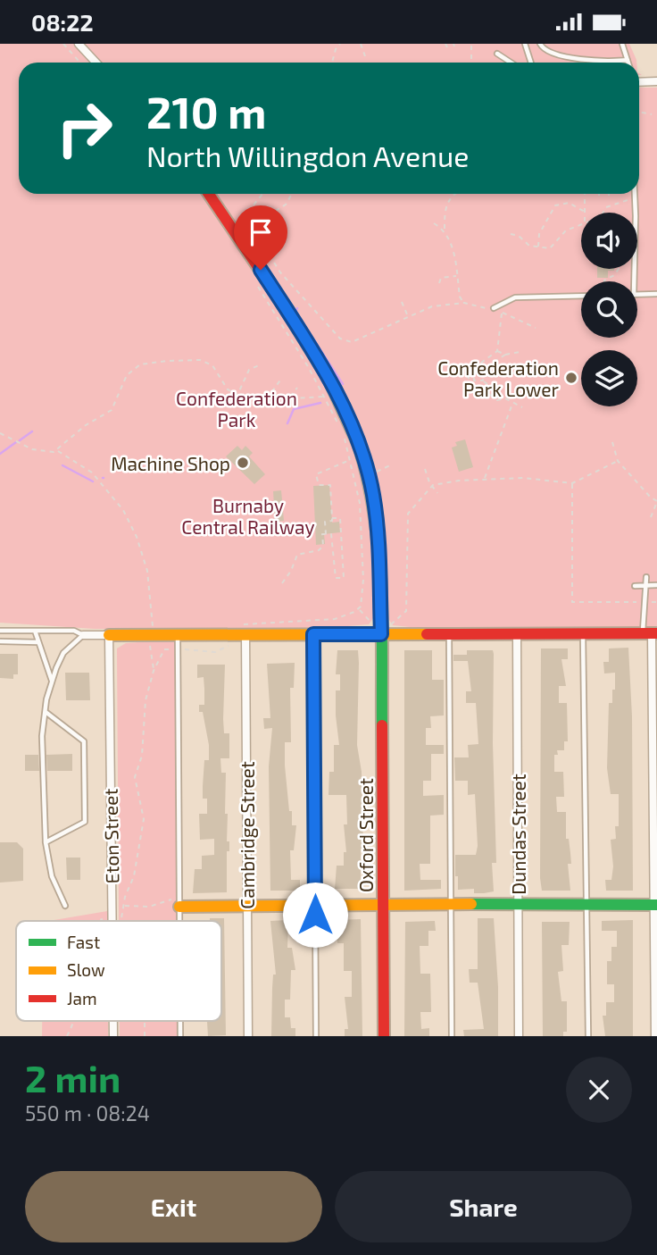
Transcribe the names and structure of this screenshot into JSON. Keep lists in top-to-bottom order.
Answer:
{
  "streets": {
    "street": [
      "Dundas Street",
      "Cambridge Street",
      "Oxford Street",
      "Eton Street"
    ]
  },
  "parks": ["Confederation Park", "Burnaby Central Railway"],
  "places": ["Confederation Park Lower", "Machine Shop"],
  "legend": ["Fast", "Slow", "Jam"],
  "page": {
    "status": "08:22",
    "turn": ["210 m", "North Willingdon Avenue"],
    "heading": ["2 min", "550 m · 08:24"],
    "buttons": ["Exit", "Share"]
  }
}
